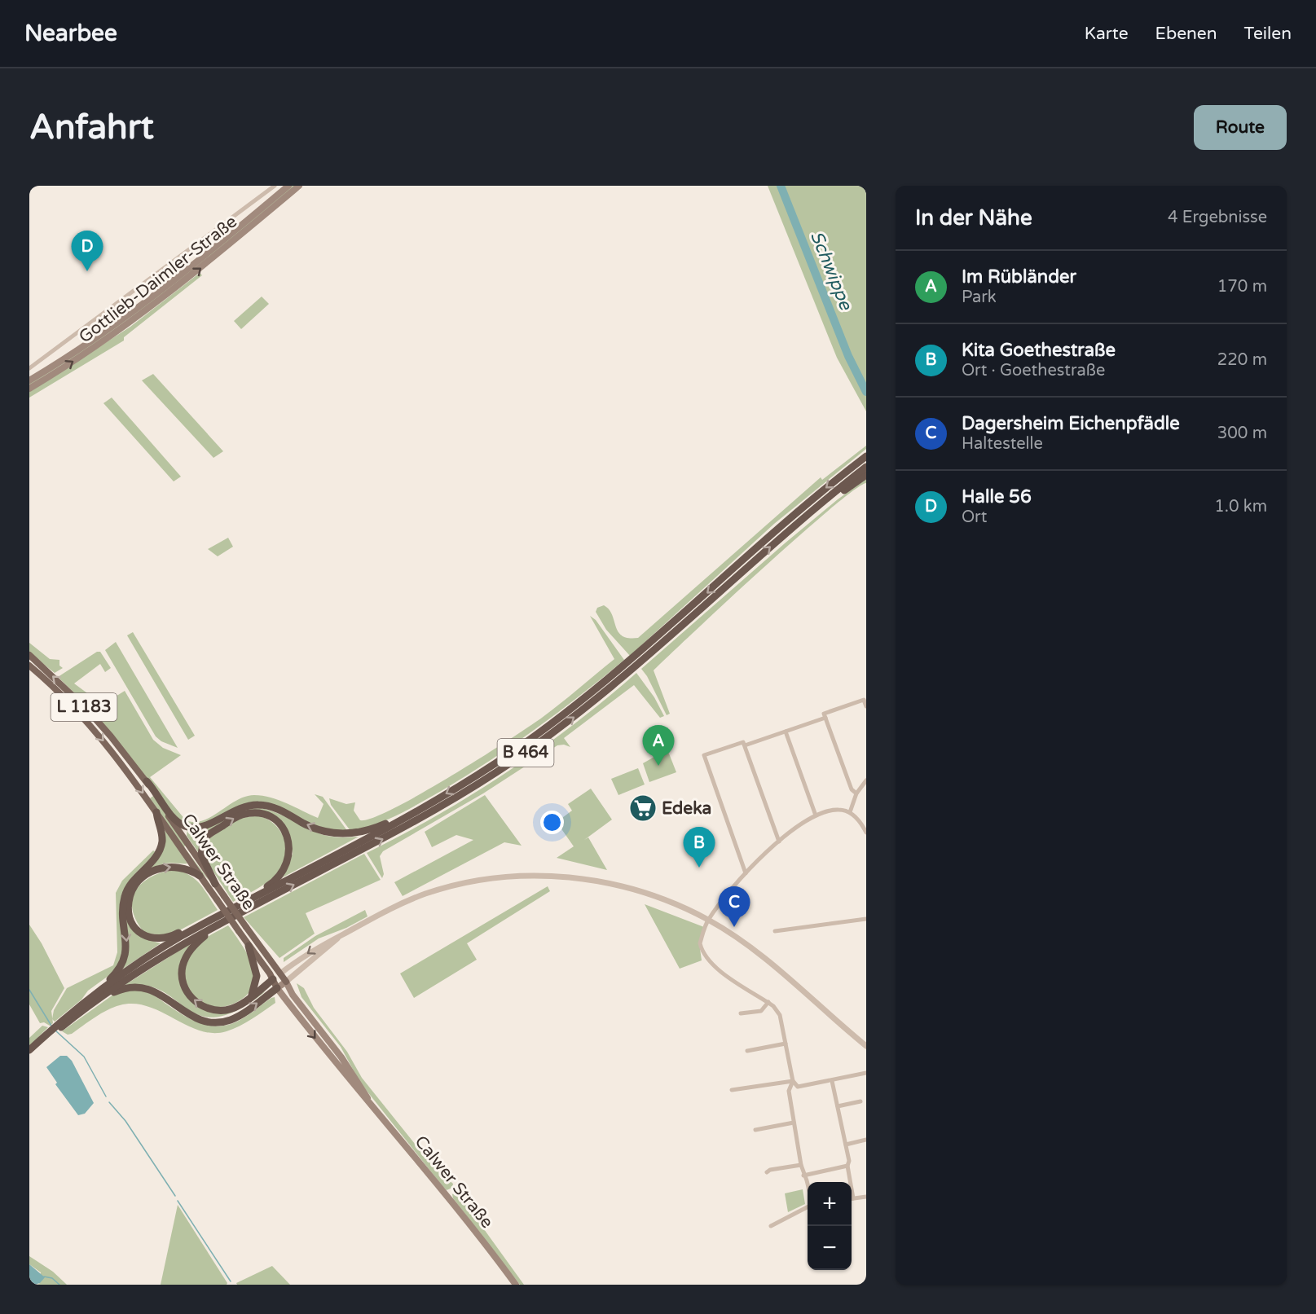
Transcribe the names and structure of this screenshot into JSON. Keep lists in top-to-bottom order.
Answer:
{
  "streets": {
    "highway": ["B 464"],
    "main road": ["Gottlieb-Daimler-Straße", "L 1183", "Calwer Straße"]
  },
  "water": ["Schwippe"],
  "places": {
    "supermarket": ["Edeka"]
  },
  "page": {
    "header": "Nearbee",
    "nav": ["Karte", "Ebenen", "Teilen"],
    "buttons": "Route",
    "title": "Anfahrt",
    "heading": ["In der Nähe", "4 Ergebnisse"],
    "pins": [
      "D",
      "A",
      "B",
      "C"
    ],
    "list": [
      {
        "mark": "A",
        "name": "Im Rübländer",
        "note": "Park",
        "value": "170 m"
      },
      {
        "mark": "B",
        "name": "Kita Goethestraße",
        "note": "Ort · Goethestraße",
        "value": "220 m"
      },
      {
        "mark": "C",
        "name": "Dagersheim Eichenpfädle",
        "note": "Haltestelle",
        "value": "300 m"
      },
      {
        "mark": "D",
        "name": "Halle 56",
        "note": "Ort",
        "value": "1.0 km"
      }
    ],
    "map_buttons": ["+", "−"]
  }
}
